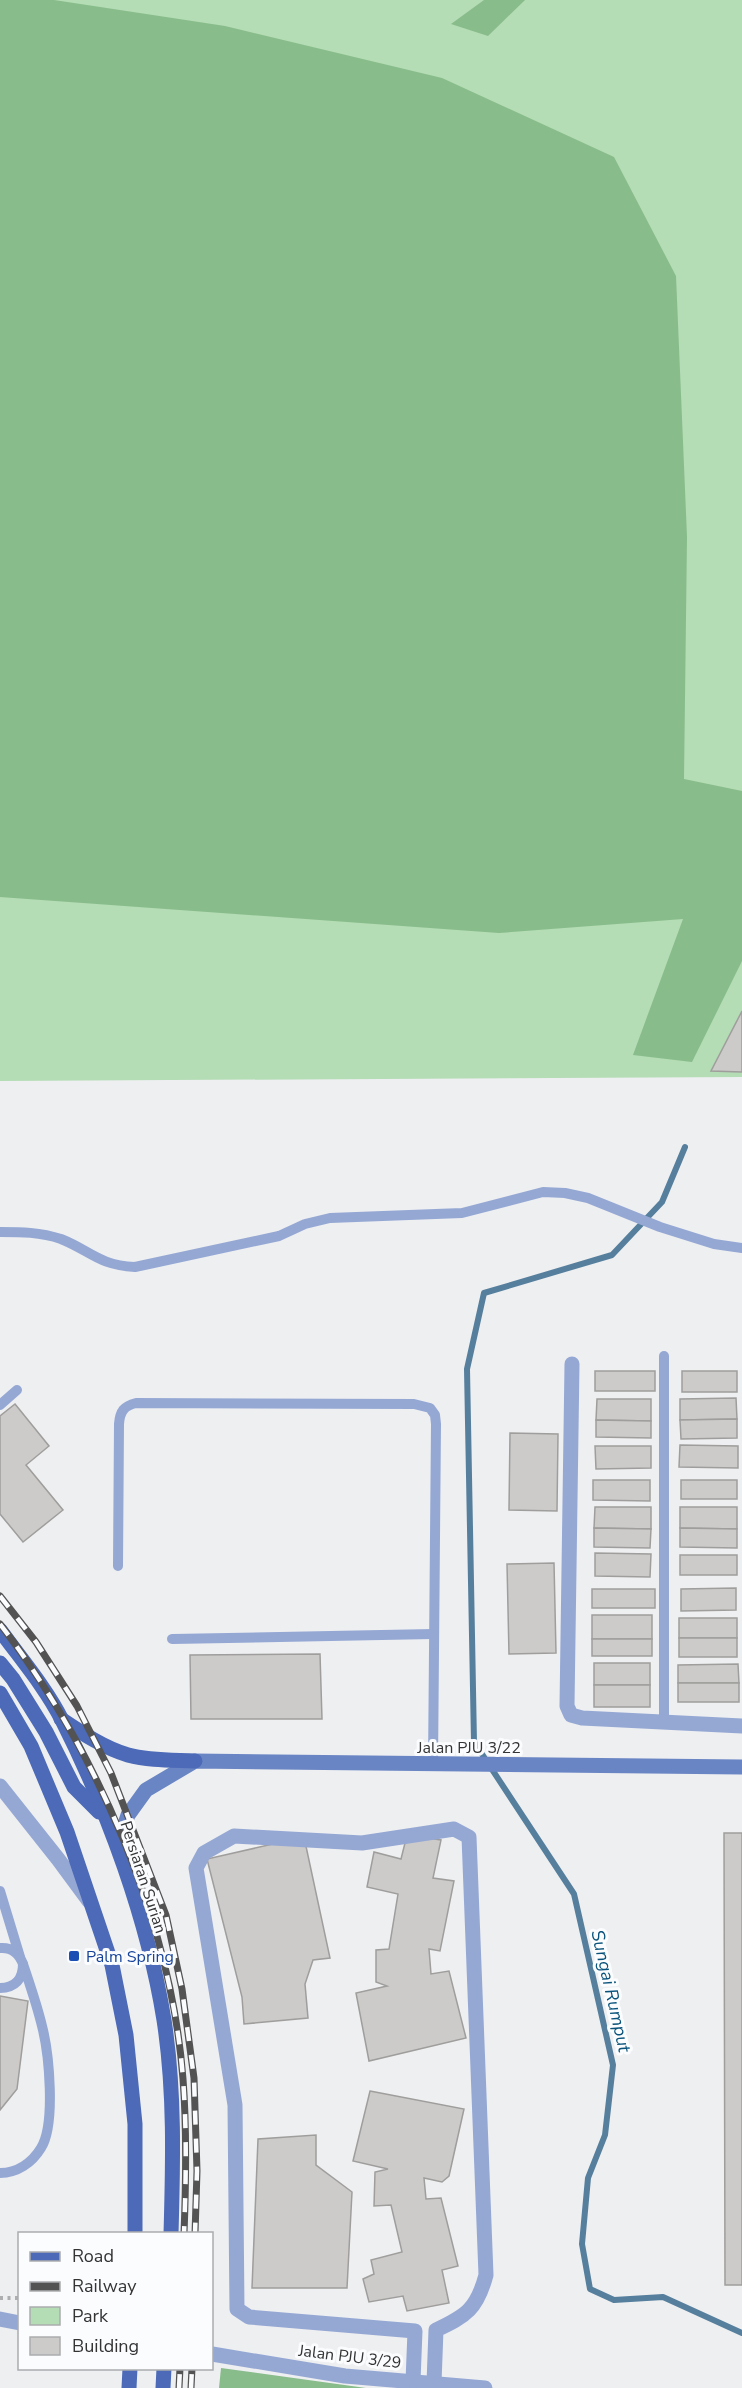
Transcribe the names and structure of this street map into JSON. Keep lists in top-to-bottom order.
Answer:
{
  "streets": {
    "main road": ["Persiaran Surian"],
    "street": ["Jalan PJU 3/22", "Jalan PJU 3/29"]
  },
  "water": ["Sungai Rumput"],
  "places": {
    "transit": ["Palm Spring"]
  },
  "legend": [
    "Road",
    "Railway",
    "Park",
    "Building"
  ]
}
